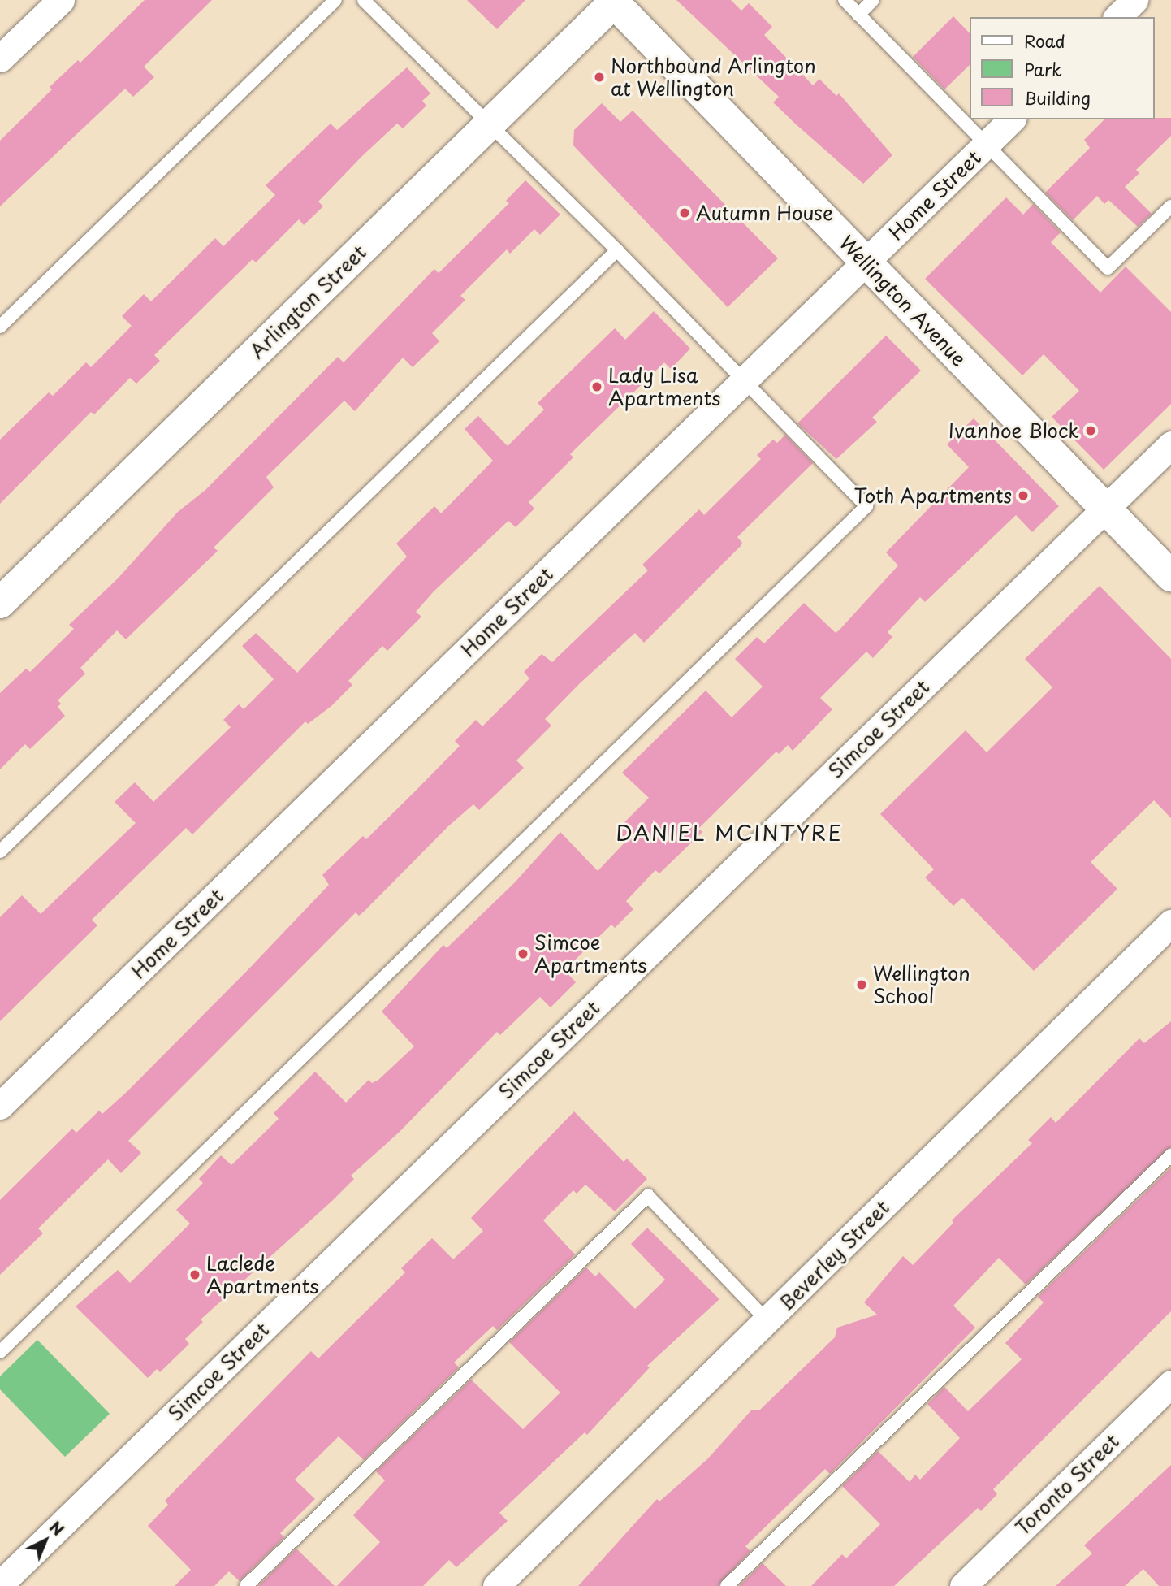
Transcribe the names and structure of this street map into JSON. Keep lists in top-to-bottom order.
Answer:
{
  "streets": {
    "main road": ["Wellington Avenue", "Arlington Street"],
    "street": [
      "Home Street",
      "Simcoe Street",
      "Beverley Street",
      "Toronto Street"
    ]
  },
  "crossings": [
    ["Home Street", "Wellington Avenue"],
    ["Wellington Avenue", "Arlington Street"],
    ["Wellington Avenue", "Simcoe Street"]
  ],
  "districts": ["DANIEL MCINTYRE"],
  "places": [
    "Northbound Arlington at Wellington",
    "Autumn House",
    "Lady Lisa Apartments",
    "Ivanhoe Block",
    "Toth Apartments",
    "Simcoe Apartments",
    "Wellington School",
    "Laclede Apartments"
  ],
  "legend": ["Road", "Park", "Building"],
  "north": "top right"
}
